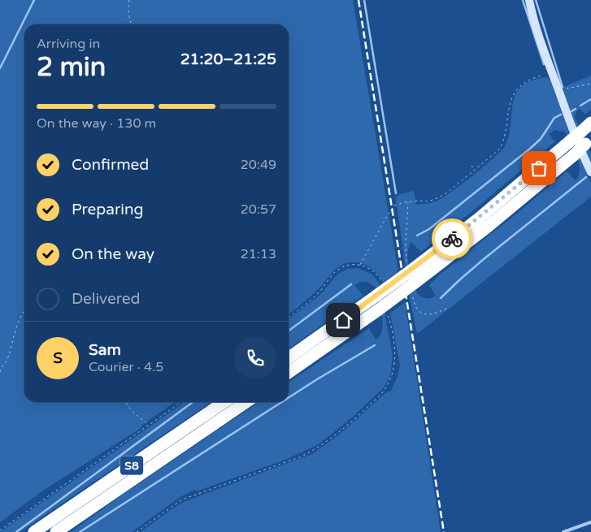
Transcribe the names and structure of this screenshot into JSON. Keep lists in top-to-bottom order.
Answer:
{
  "streets": {
    "highway": ["S8"]
  },
  "page": {
    "heading": ["2 min", "Arriving in", "21:20–21:25"],
    "panel": ["Sam", "Courier · 4.5"],
    "bar": "On the way · 130 m",
    "list": [
      ["Confirmed", "20:49"],
      ["Preparing", "20:57"],
      ["On the way", "21:13"],
      "Delivered"
    ],
    "round": "S"
  }
}
